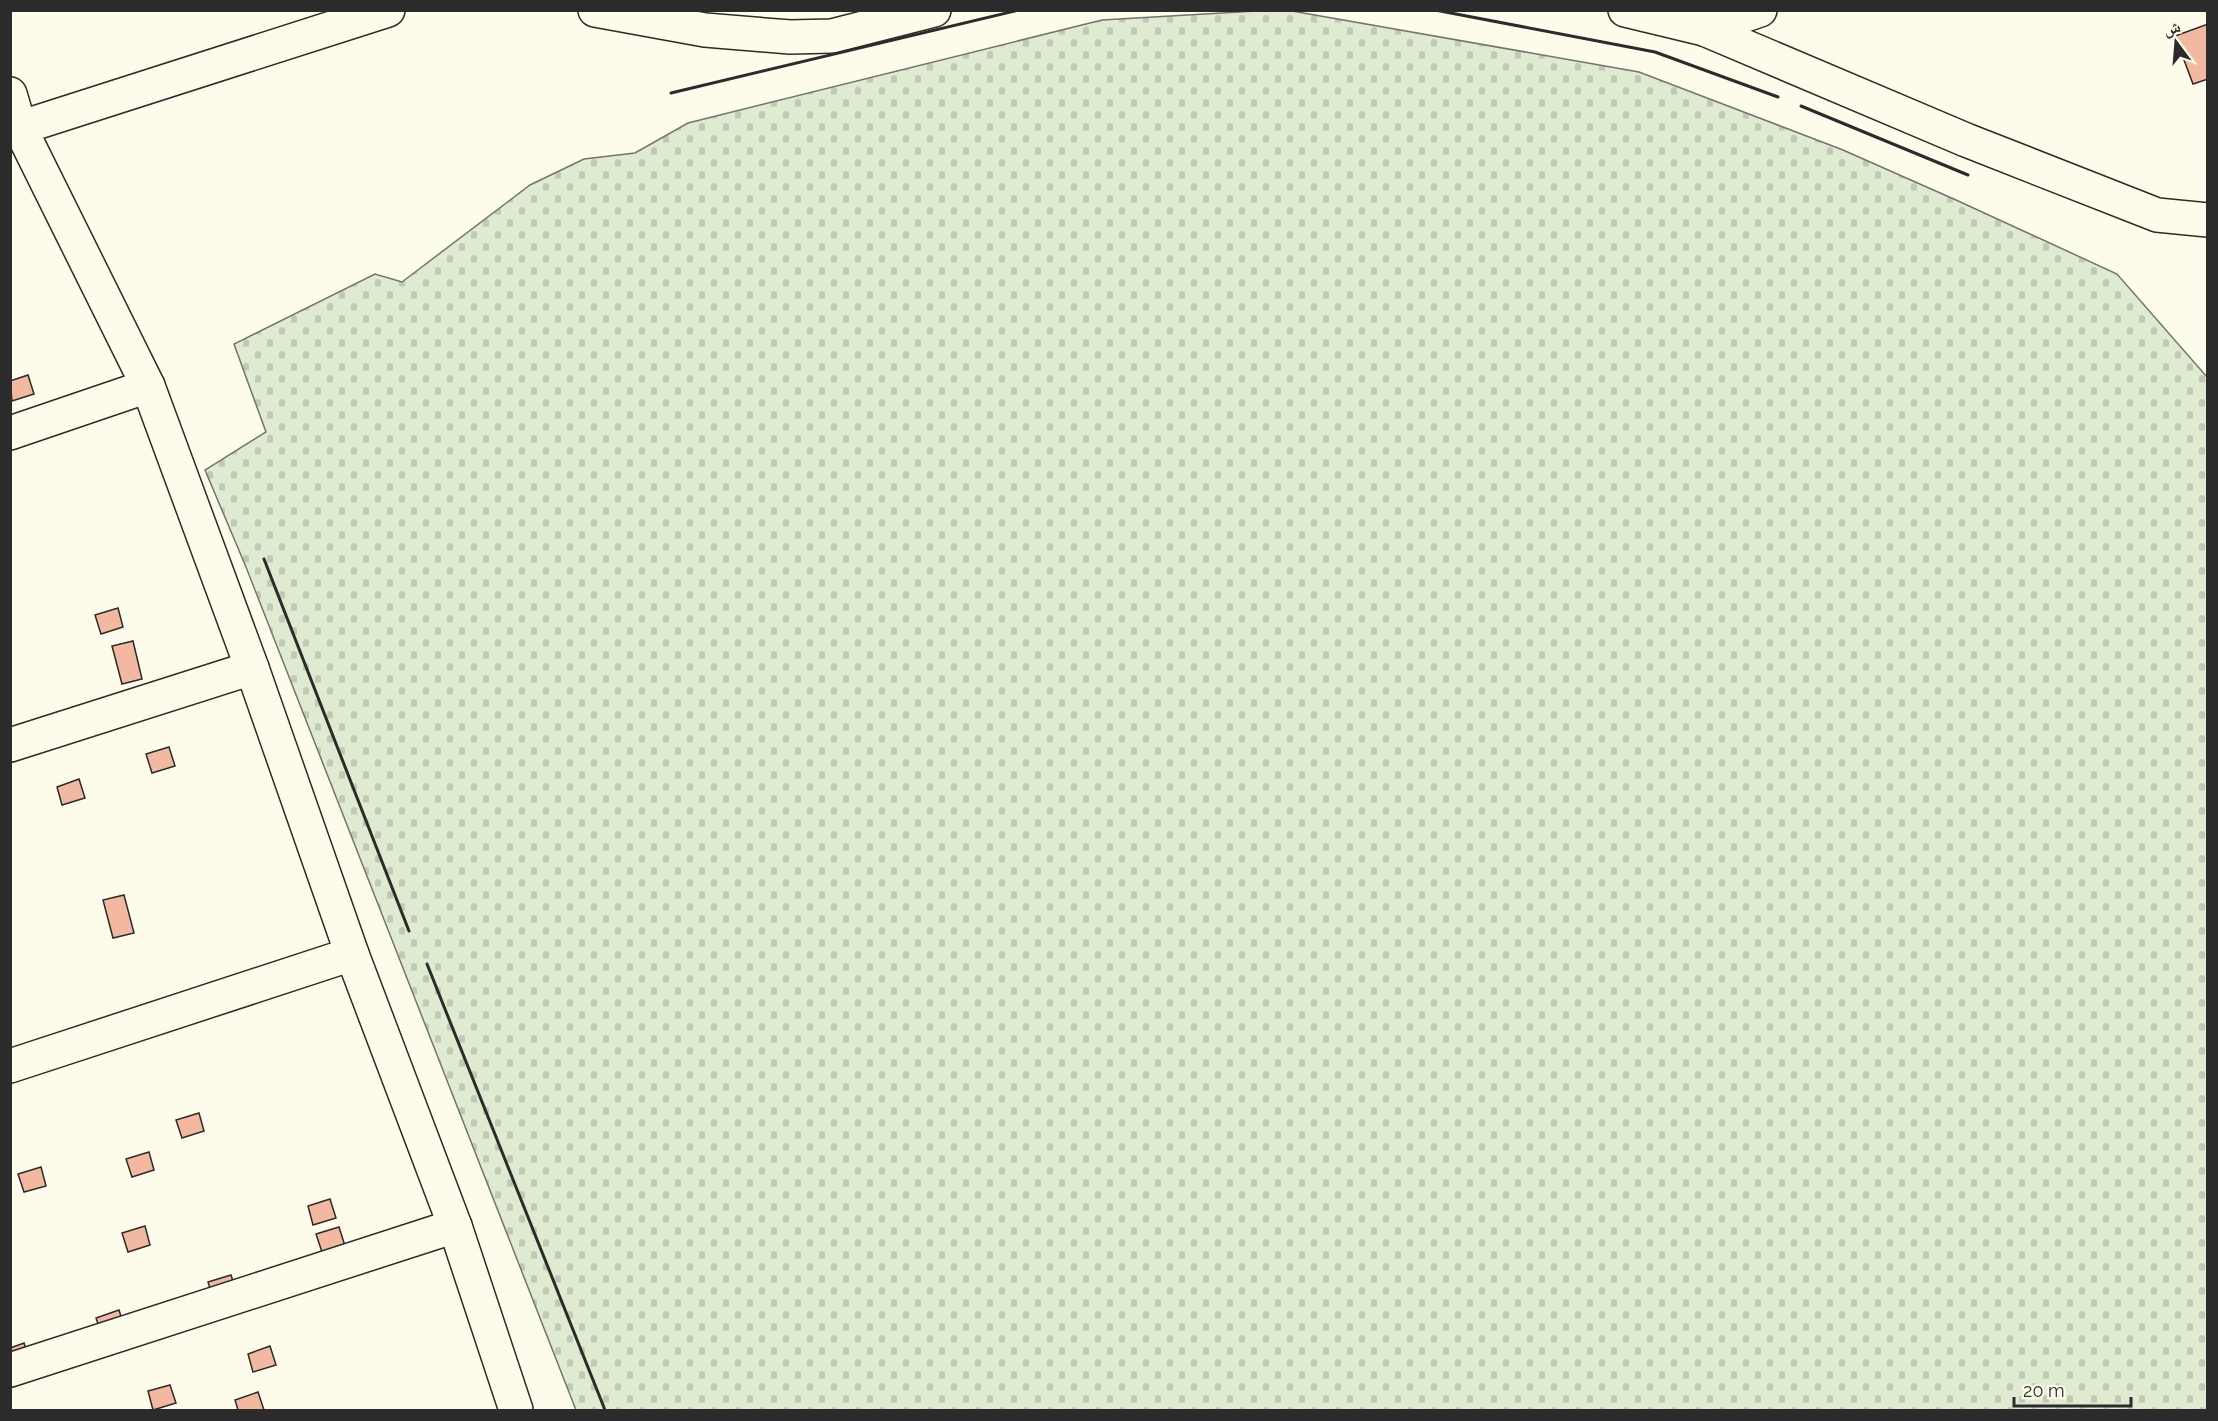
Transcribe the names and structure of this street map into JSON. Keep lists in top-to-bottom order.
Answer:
{
  "scale_bar": "20 m",
  "north": "top"
}
